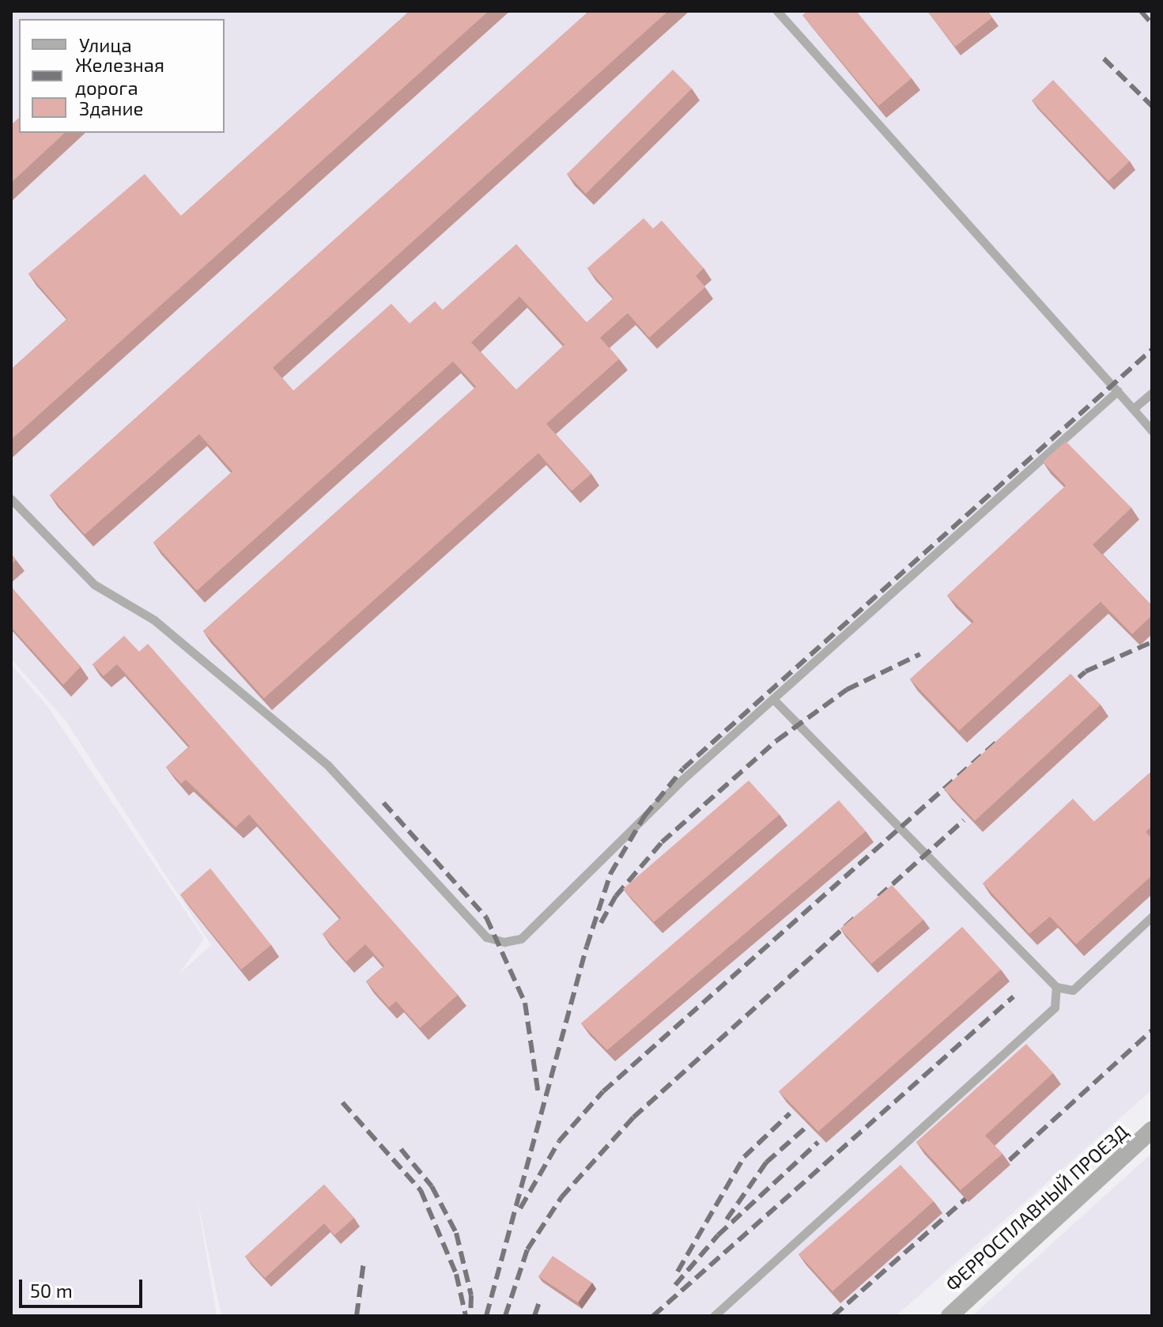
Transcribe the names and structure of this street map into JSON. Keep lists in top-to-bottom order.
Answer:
{
  "streets": {
    "street": ["ФЕРРОСПЛАВНЫЙ ПРОЕЗД"]
  },
  "legend": ["Улица", "Железная дорога", "Здание"],
  "scale_bar": "50 m"
}
